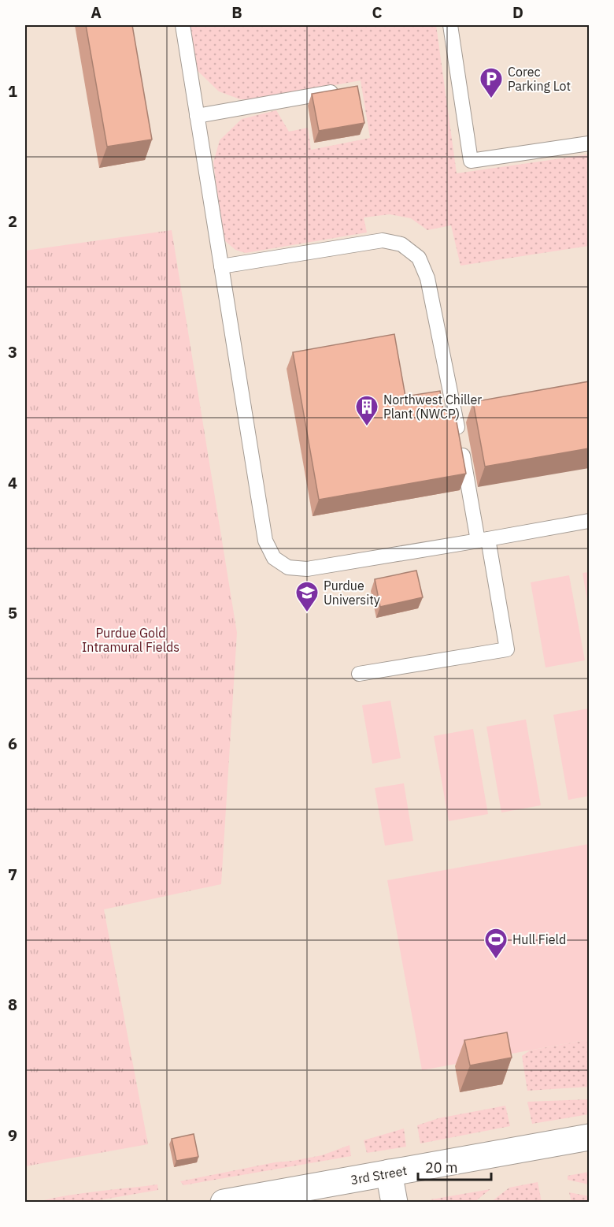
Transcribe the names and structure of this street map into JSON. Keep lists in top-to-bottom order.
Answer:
{
  "streets": {
    "street": ["3rd Street"]
  },
  "parks": ["Purdue Gold Intramural Fields"],
  "places": {
    "parking": ["Corec Parking Lot"],
    "building": ["Northwest Chiller Plant (NWCP)"],
    "school or university": ["Purdue University"],
    "sports": ["Hull Field"]
  },
  "scale_bar": "20 m",
  "grid": {
    "columns": [
      "A",
      "B",
      "C",
      "D"
    ],
    "rows": [
      "1",
      "2",
      "3",
      "4",
      "5",
      "6",
      "7",
      "8",
      "9"
    ]
  }
}
